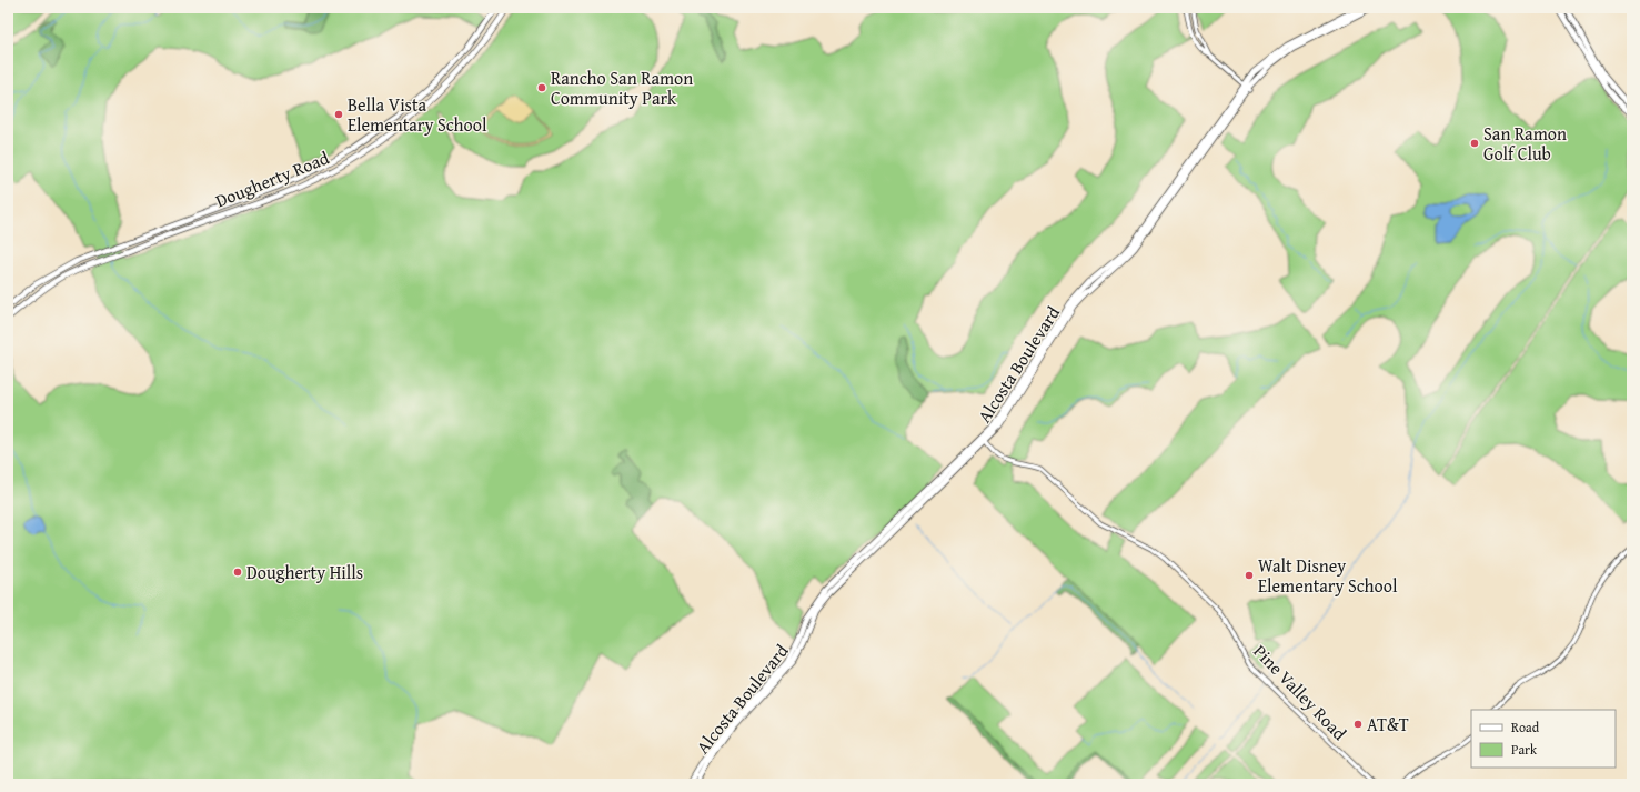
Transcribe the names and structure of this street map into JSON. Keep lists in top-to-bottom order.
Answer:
{
  "streets": {
    "main road": ["Dougherty Road", "Alcosta Boulevard"],
    "street": ["Pine Valley Road"]
  },
  "crossings": [
    ["Alcosta Boulevard", "Pine Valley Road"]
  ],
  "places": [
    "Rancho San Ramon Community Park",
    "Bella Vista Elementary School",
    "San Ramon Golf Club",
    "Dougherty Hills",
    "Walt Disney Elementary School",
    "AT&T"
  ],
  "legend": ["Road", "Park"]
}
